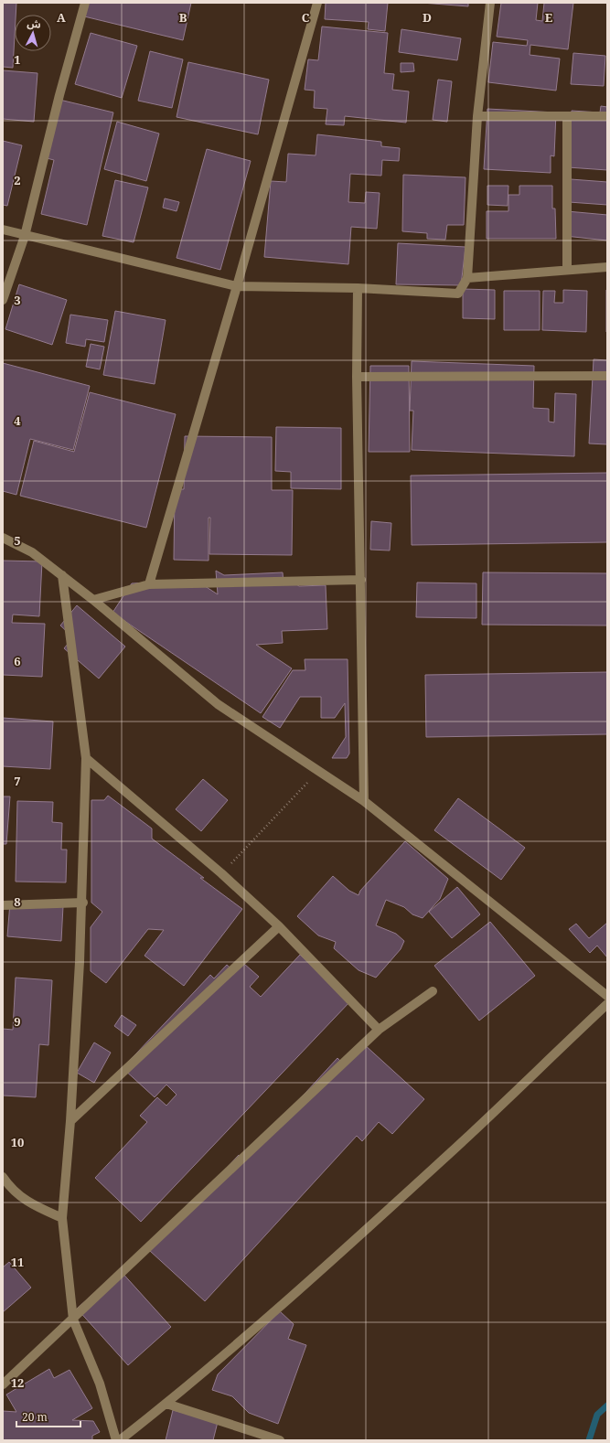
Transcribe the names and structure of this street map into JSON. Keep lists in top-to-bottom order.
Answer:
{
  "scale_bar": "20 m",
  "north": "top",
  "grid": {
    "columns": [
      "A",
      "B",
      "C",
      "D",
      "E"
    ],
    "rows": [
      "1",
      "2",
      "3",
      "4",
      "5",
      "6",
      "7",
      "8",
      "9",
      "10",
      "11",
      "12"
    ]
  }
}
